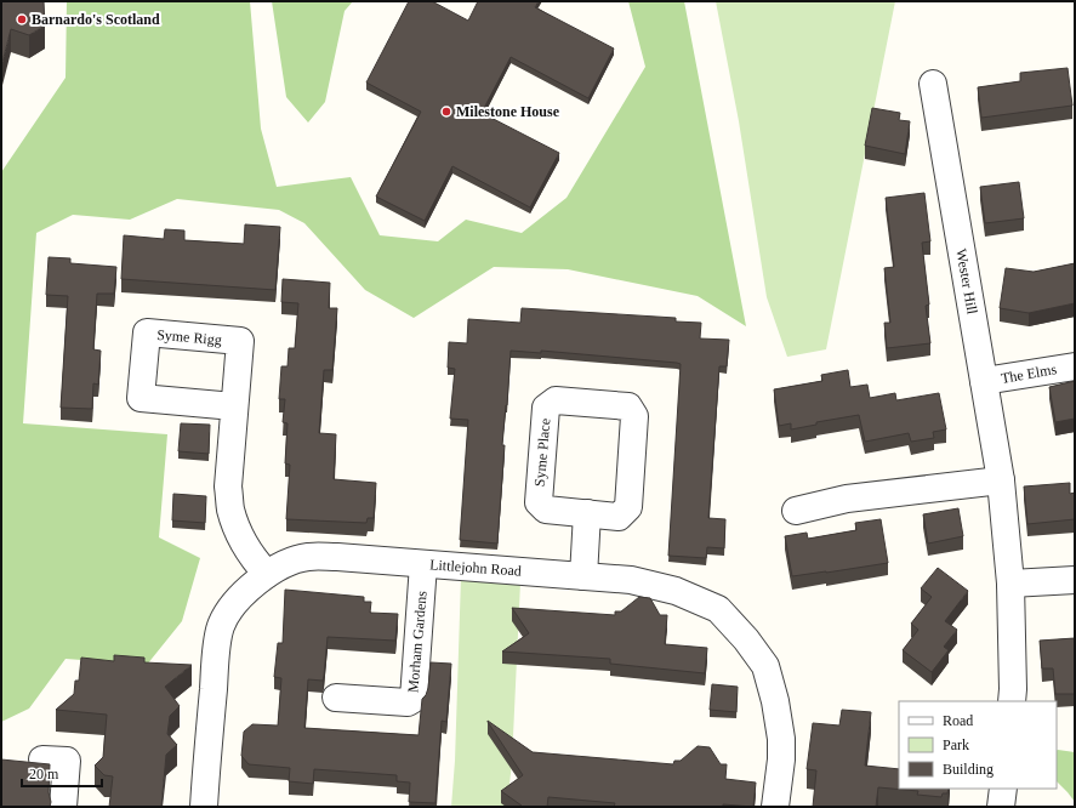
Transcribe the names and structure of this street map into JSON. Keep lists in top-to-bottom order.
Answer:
{
  "streets": {
    "street": [
      "Wester Hill",
      "The Elms",
      "Syme Place",
      "Littlejohn Road",
      "Morham Gardens"
    ]
  },
  "crossings": [
    ["Wester Hill", "The Elms"],
    ["Littlejohn Road", "Morham Gardens"]
  ],
  "places": ["Barnardo's Scotland", "Milestone House"],
  "legend": ["Road", "Park", "Building"],
  "scale_bar": "20 m"
}
